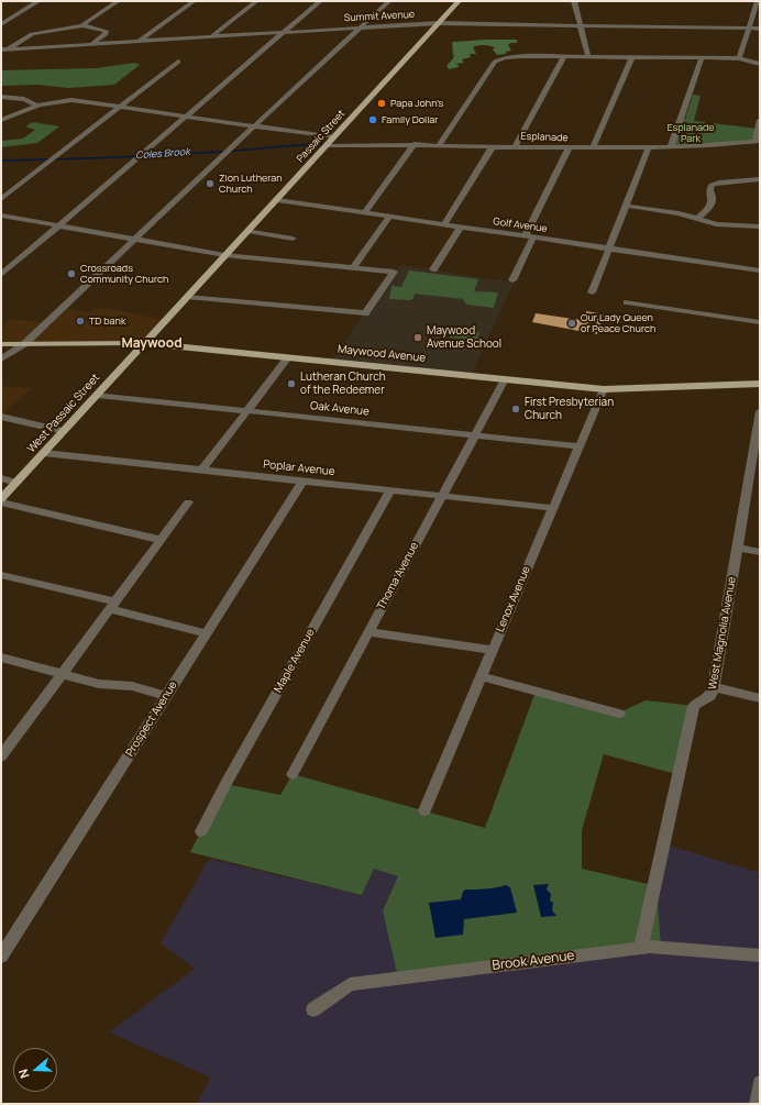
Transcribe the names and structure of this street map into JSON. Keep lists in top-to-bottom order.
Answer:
{
  "streets": {
    "main road": ["Passaic Street", "Maywood Avenue", "West Passaic Street"],
    "street": [
      "Summit Avenue",
      "Esplanade",
      "Golf Avenue",
      "Oak Avenue",
      "Poplar Avenue",
      "Thoma Avenue",
      "Lenox Avenue",
      "West Magnolia Avenue",
      "Maple Avenue",
      "Prospect Avenue",
      "Brook Avenue"
    ]
  },
  "crossings": [
    ["Summit Avenue", "Passaic Street"],
    ["Passaic Street", "Esplanade"],
    ["Passaic Street", "Golf Avenue"],
    ["Passaic Street", "Maywood Avenue"],
    ["Passaic Street", "West Passaic Street"],
    ["Maywood Avenue", "West Passaic Street"],
    ["Maywood Avenue", "Thoma Avenue"],
    ["Maywood Avenue", "Lenox Avenue"],
    ["Oak Avenue", "West Passaic Street"],
    ["Oak Avenue", "Thoma Avenue"],
    ["Oak Avenue", "Lenox Avenue"],
    ["West Passaic Street", "Poplar Avenue"],
    ["Poplar Avenue", "Thoma Avenue"],
    ["Poplar Avenue", "Lenox Avenue"],
    ["Poplar Avenue", "Maple Avenue"],
    ["Poplar Avenue", "Prospect Avenue"],
    ["West Magnolia Avenue", "Brook Avenue"]
  ],
  "districts": ["Maywood"],
  "water": ["Coles Brook"],
  "parks": ["Esplanade Park"],
  "places": [
    "Papa John's",
    "Family Dollar",
    "Zion Lutheran Church",
    "Crossroads Community Church",
    "TD bank",
    "Our Lady Queen of Peace Church",
    "Maywood Avenue School",
    "Lutheran Church of the Redeemer",
    "First Presbyterian Church"
  ],
  "north": "left"
}
